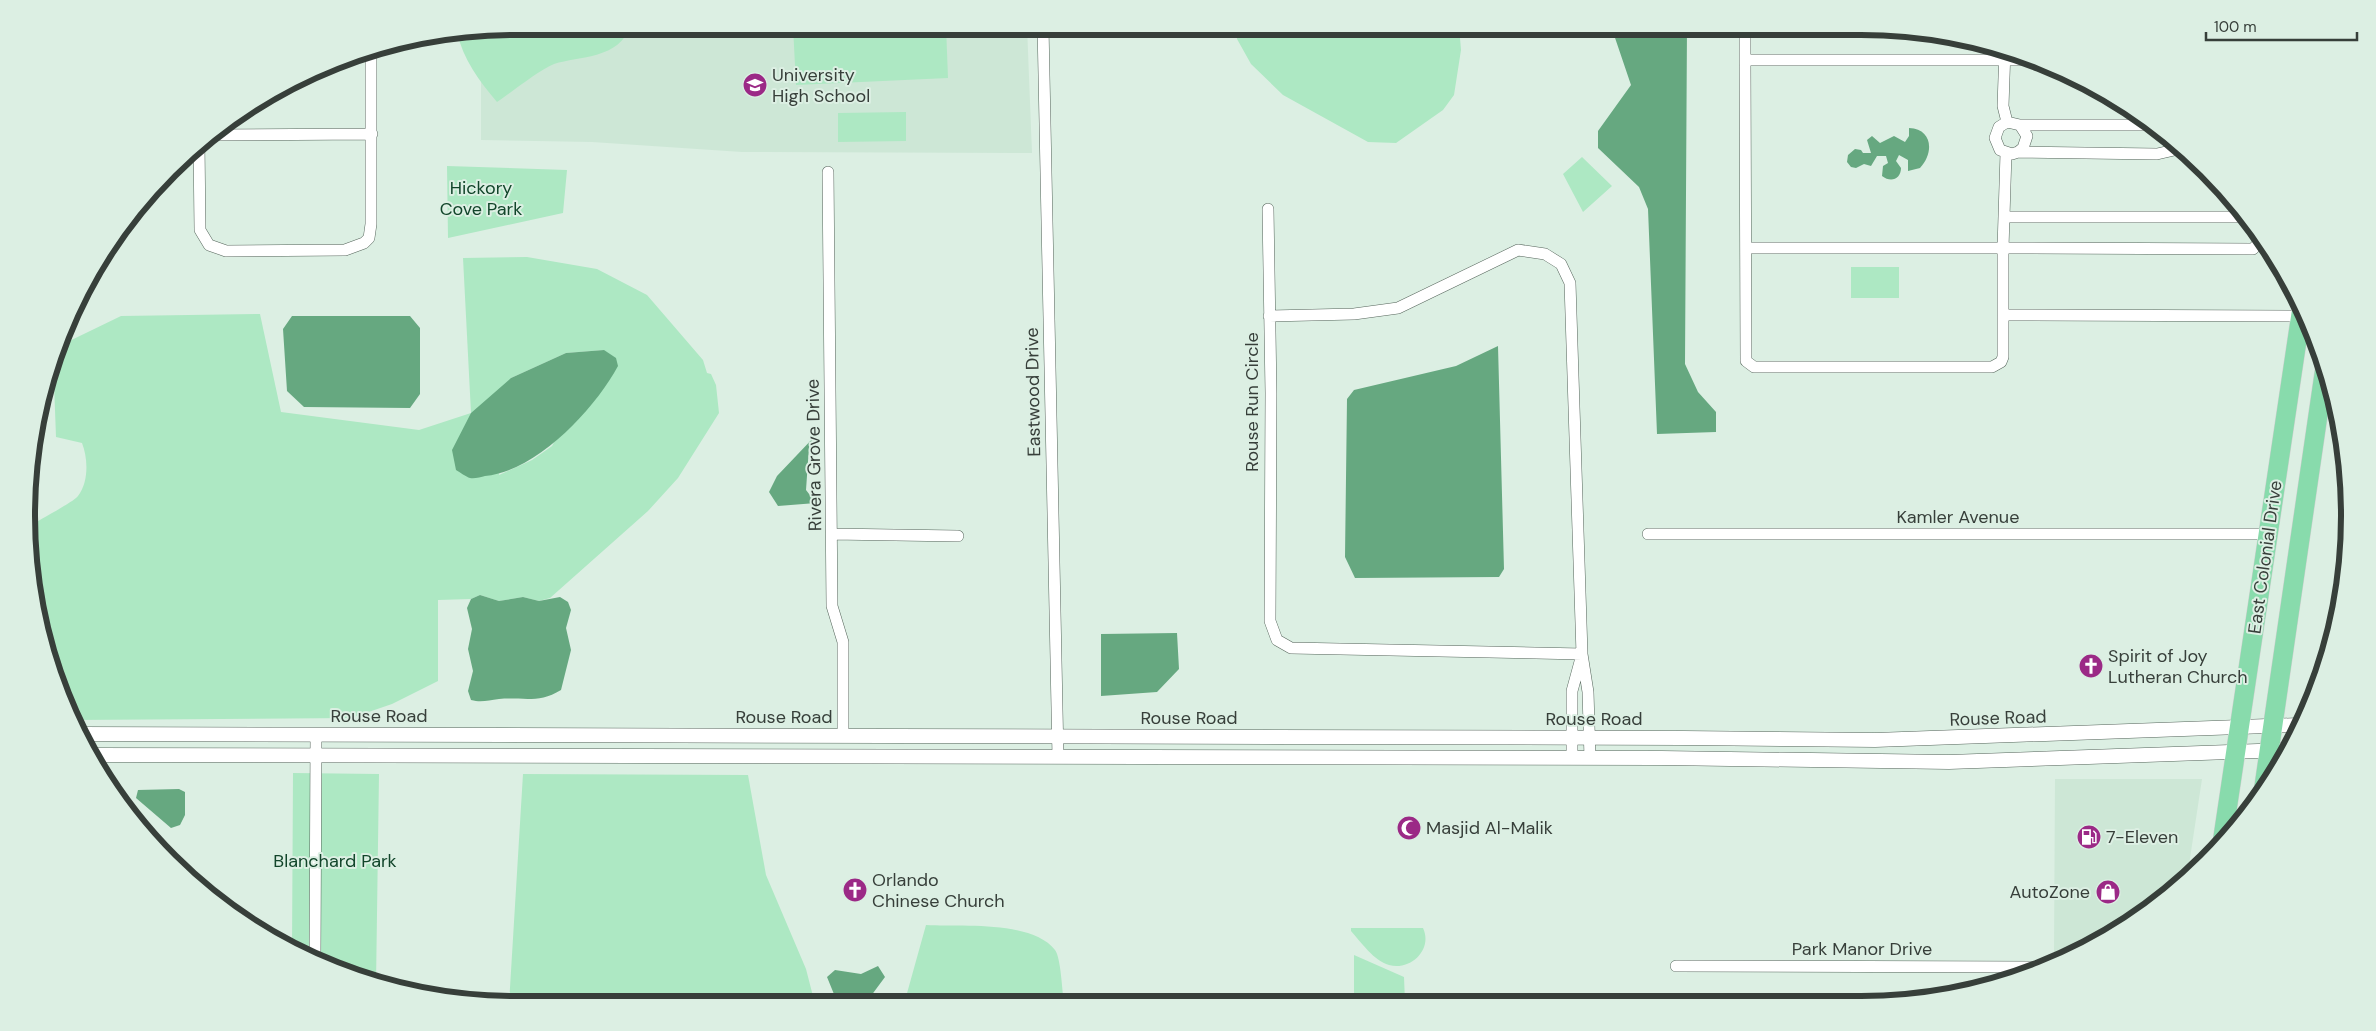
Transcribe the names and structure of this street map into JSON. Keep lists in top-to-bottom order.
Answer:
{
  "streets": {
    "highway": ["East Colonial Drive"],
    "street": [
      "Eastwood Drive",
      "Rouse Run Circle",
      "Rivera Grove Drive",
      "Kamler Avenue",
      "Rouse Road",
      "Park Manor Drive"
    ]
  },
  "crossings": [
    ["Eastwood Drive", "Rouse Road"],
    ["Rouse Run Circle", "Rouse Road"],
    ["Rivera Grove Drive", "Rouse Road"],
    ["Kamler Avenue", "East Colonial Drive"],
    ["East Colonial Drive", "Rouse Road"]
  ],
  "parks": ["Hickory Cove Park", "Blanchard Park"],
  "places": {
    "school or university": ["University High School"],
    "church": ["Spirit of Joy Lutheran Church", "Orlando Chinese Church"],
    "mosque": ["Masjid Al-Malik"],
    "fuel station": ["7-Eleven"],
    "shop": ["AutoZone"]
  },
  "scale_bar": "100 m"
}
